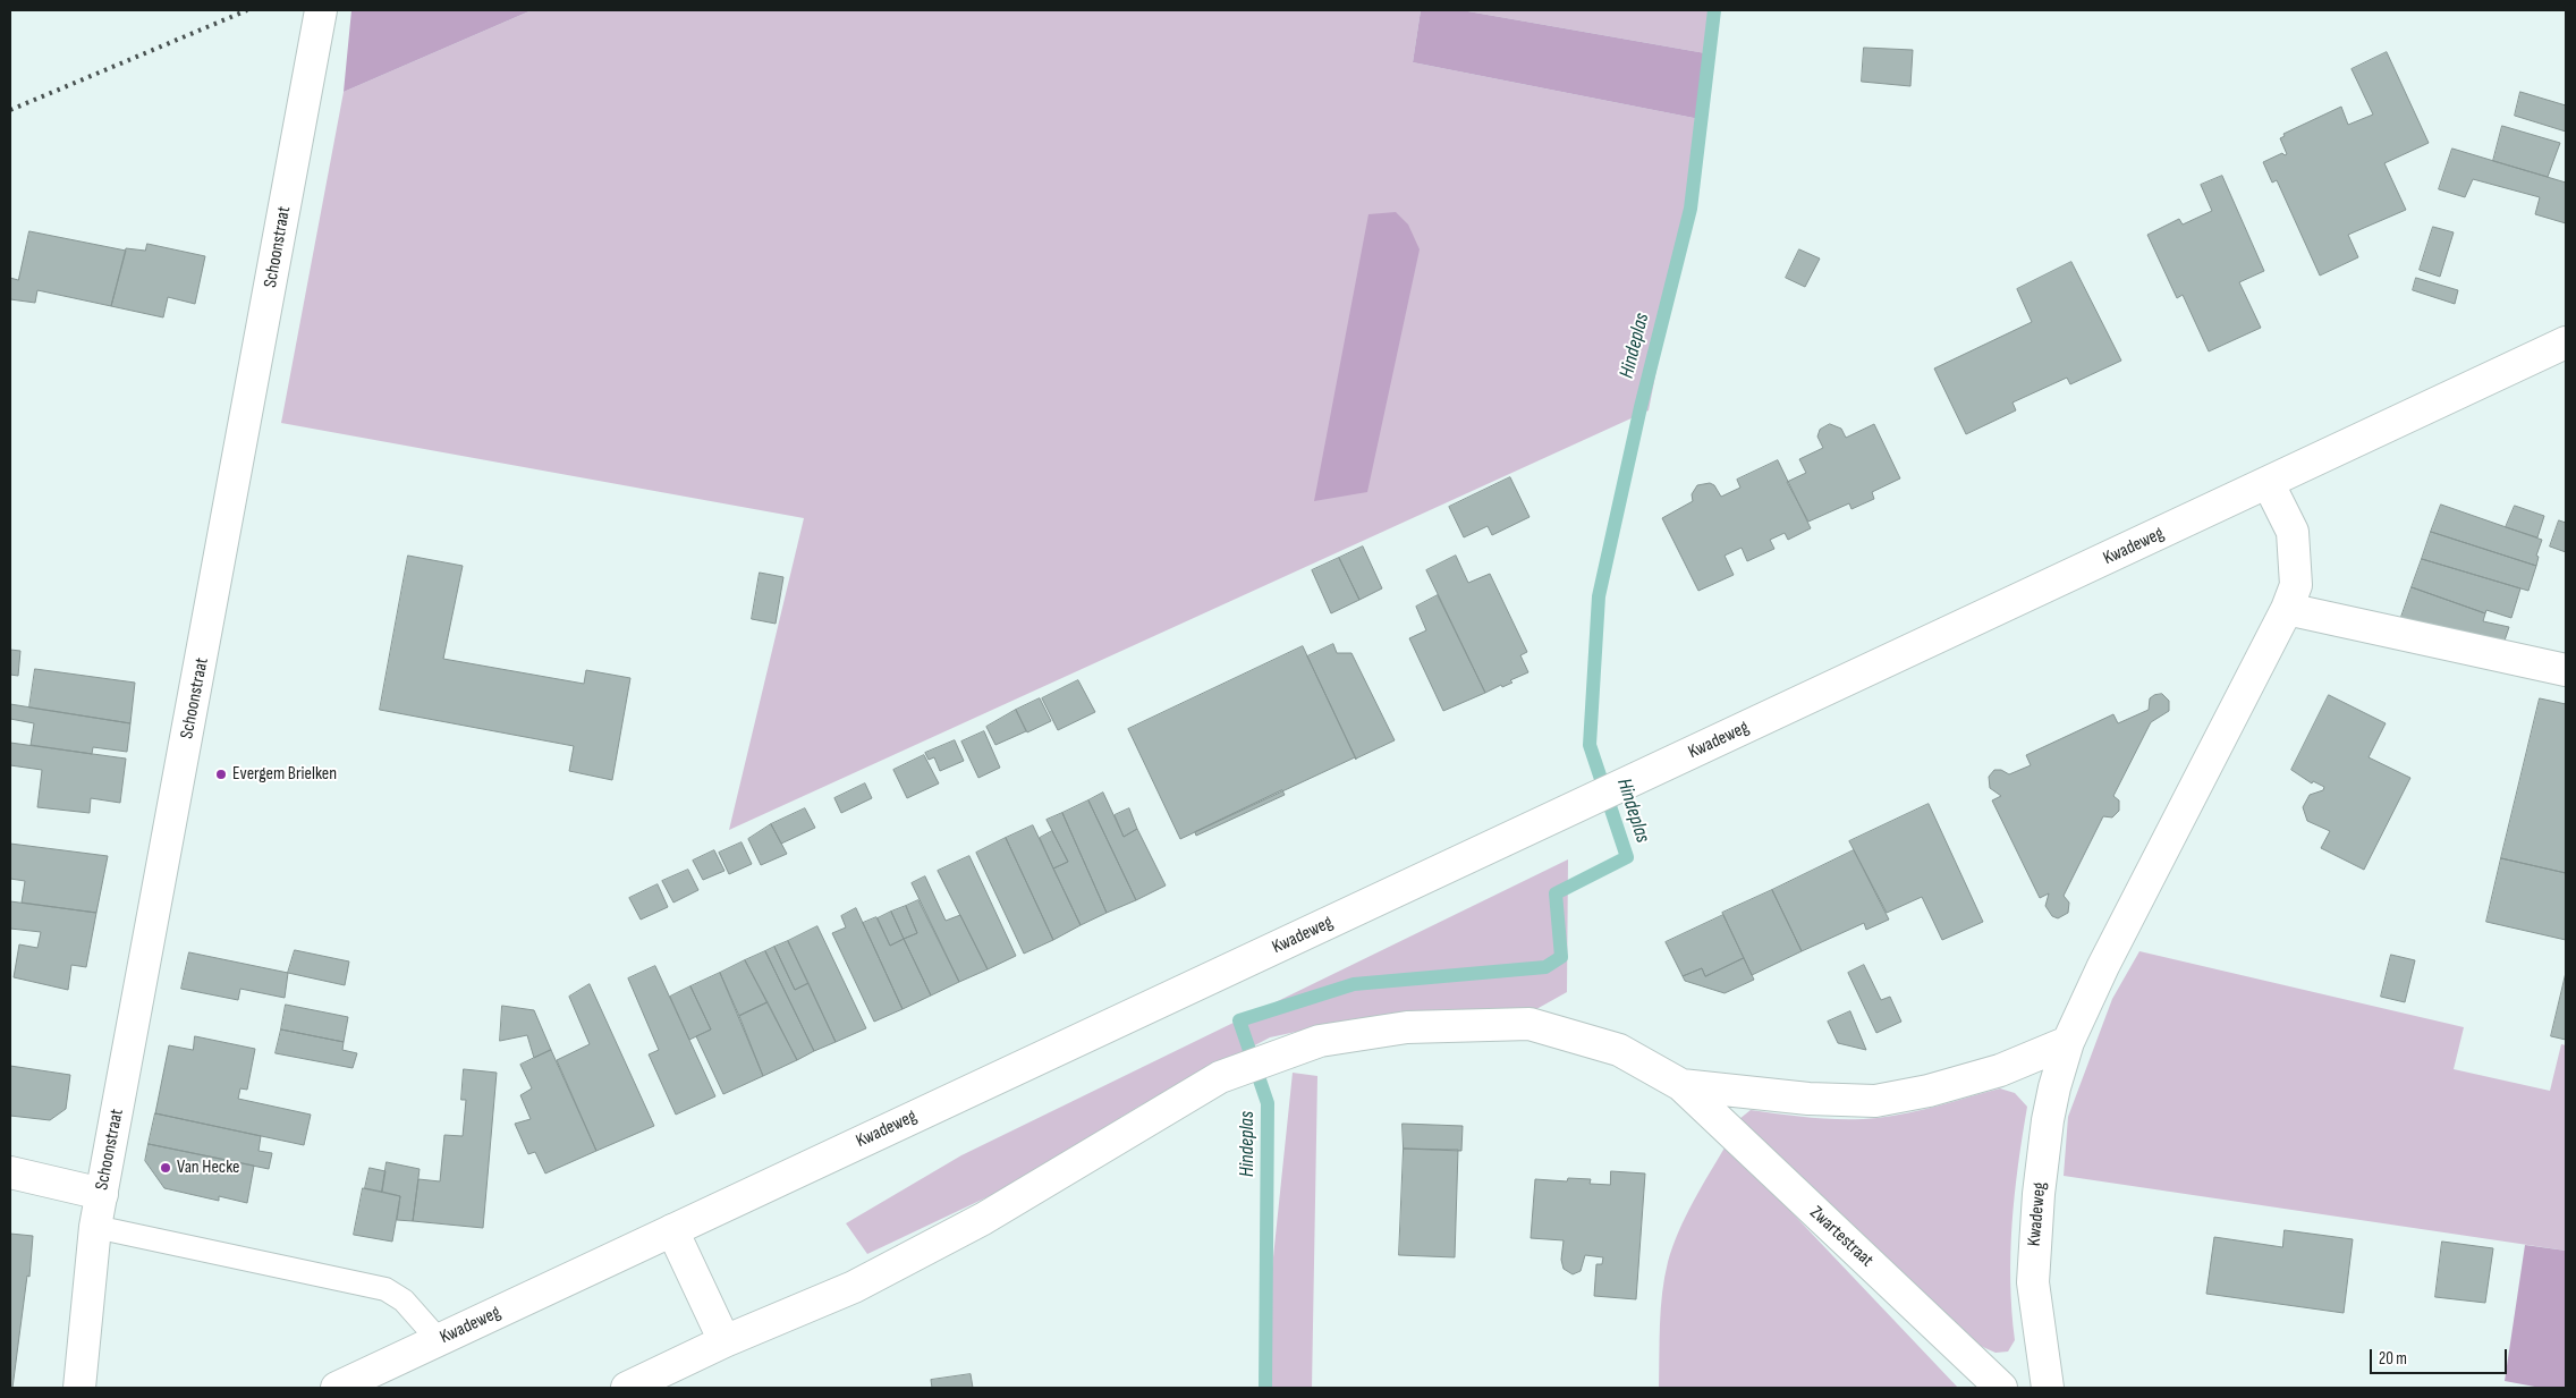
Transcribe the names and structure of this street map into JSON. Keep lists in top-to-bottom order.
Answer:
{
  "streets": {
    "street": ["Schoonstraat", "Kwadeweg", "Zwartestraat"]
  },
  "water": ["Hindeplas"],
  "places": ["Evergem Brielken", "Van Hecke"],
  "scale_bar": "20 m"
}
